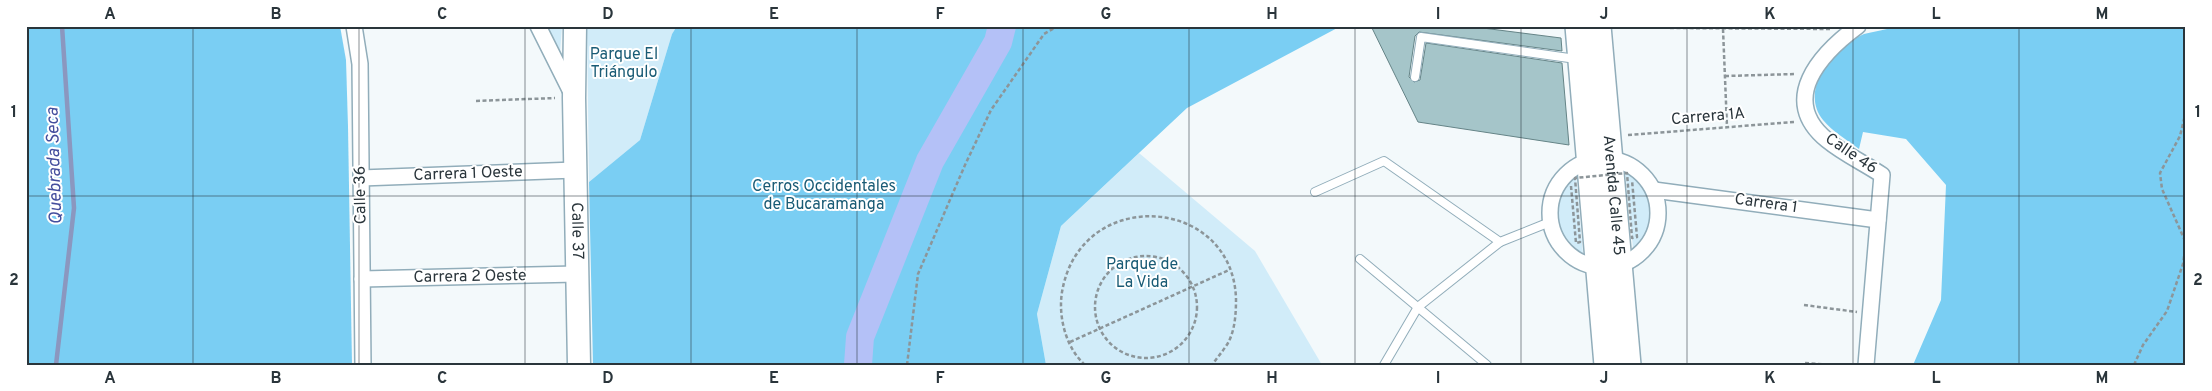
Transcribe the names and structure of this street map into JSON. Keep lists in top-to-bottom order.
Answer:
{
  "streets": {
    "main road": ["Avenida Calle 45"],
    "street": [
      "Calle 46",
      "Carrera 1 Oeste",
      "Calle 36",
      "Carrera 1",
      "Calle 37",
      "Carrera 2 Oeste"
    ],
    "path": ["Carrera 1A"]
  },
  "crossings": [
    ["Carrera 1A", "Calle 46"],
    ["Carrera 1A", "Avenida Calle 45"],
    ["Calle 46", "Carrera 1"],
    ["Carrera 1 Oeste", "Calle 36"],
    ["Carrera 1 Oeste", "Calle 37"],
    ["Calle 36", "Carrera 2 Oeste"],
    ["Calle 37", "Carrera 2 Oeste"]
  ],
  "water": ["Quebrada Seca"],
  "parks": ["Parque El Triángulo", "Cerros Occidentales de Bucaramanga", "Parque de La Vida"],
  "grid": {
    "columns": [
      "A",
      "B",
      "C",
      "D",
      "E",
      "F",
      "G",
      "H",
      "I",
      "J",
      "K",
      "L",
      "M"
    ],
    "rows": ["1", "2"]
  }
}
